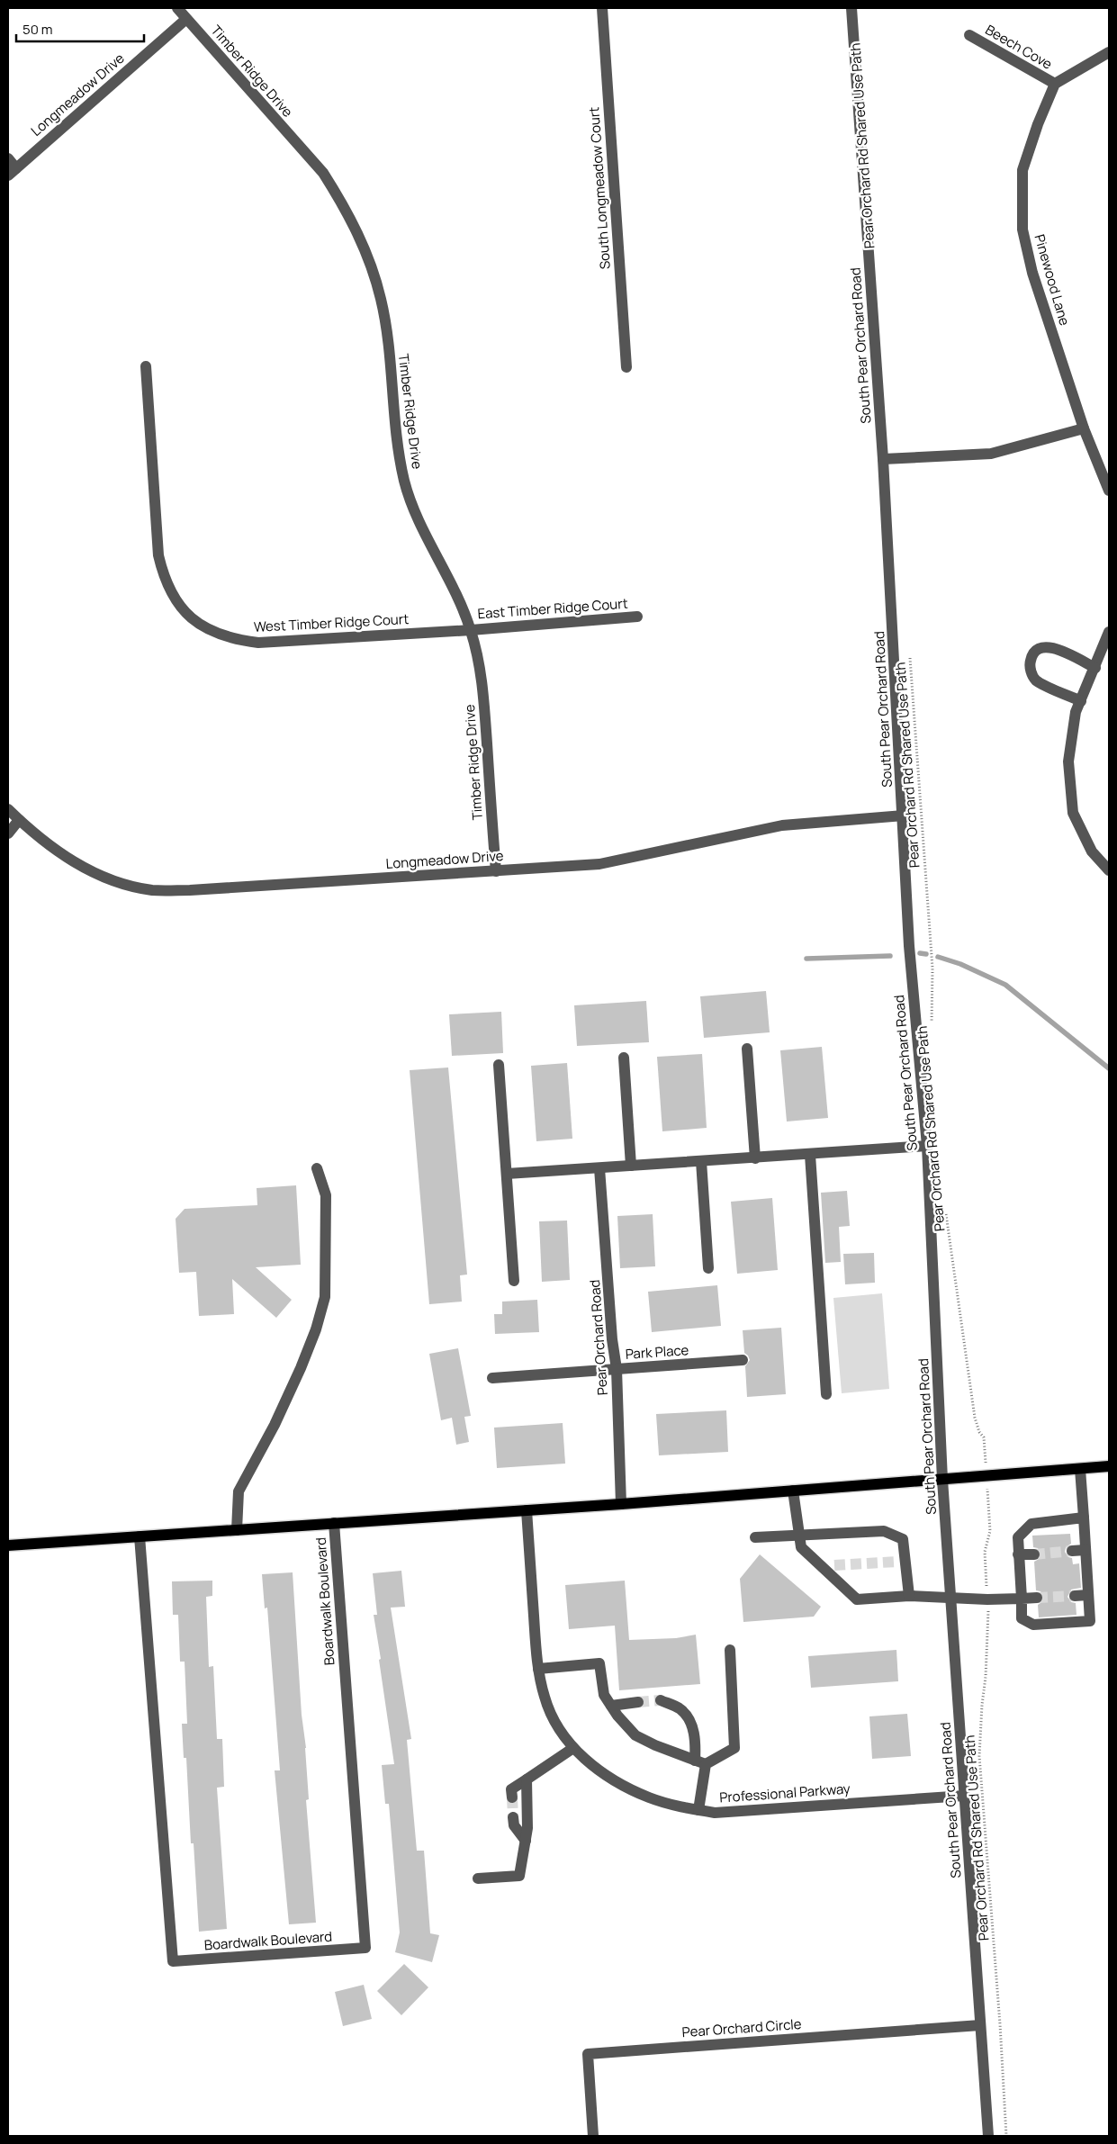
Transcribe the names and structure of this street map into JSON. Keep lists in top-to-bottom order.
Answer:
{
  "streets": {
    "street": [
      "Beech Cove",
      "Timber Ridge Drive",
      "Longmeadow Drive",
      "South Longmeadow Court",
      "Pinewood Lane",
      "South Pear Orchard Road",
      "East Timber Ridge Court",
      "West Timber Ridge Court",
      "Pear Orchard Road",
      "Park Place",
      "Boardwalk Boulevard",
      "Professional Parkway",
      "Pear Orchard Circle"
    ],
    "path": ["Pear Orchard Rd Shared Use Path"]
  },
  "crossings": [
    ["Beech Cove", "Pinewood Lane"],
    ["Timber Ridge Drive", "Longmeadow Drive"],
    ["Timber Ridge Drive", "East Timber Ridge Court"],
    ["Timber Ridge Drive", "West Timber Ridge Court"],
    ["Longmeadow Drive", "South Pear Orchard Road"],
    ["South Pear Orchard Road", "Professional Parkway"],
    ["South Pear Orchard Road", "Pear Orchard Circle"],
    ["East Timber Ridge Court", "West Timber Ridge Court"],
    ["Pear Orchard Road", "Park Place"]
  ],
  "scale_bar": "50 m"
}
